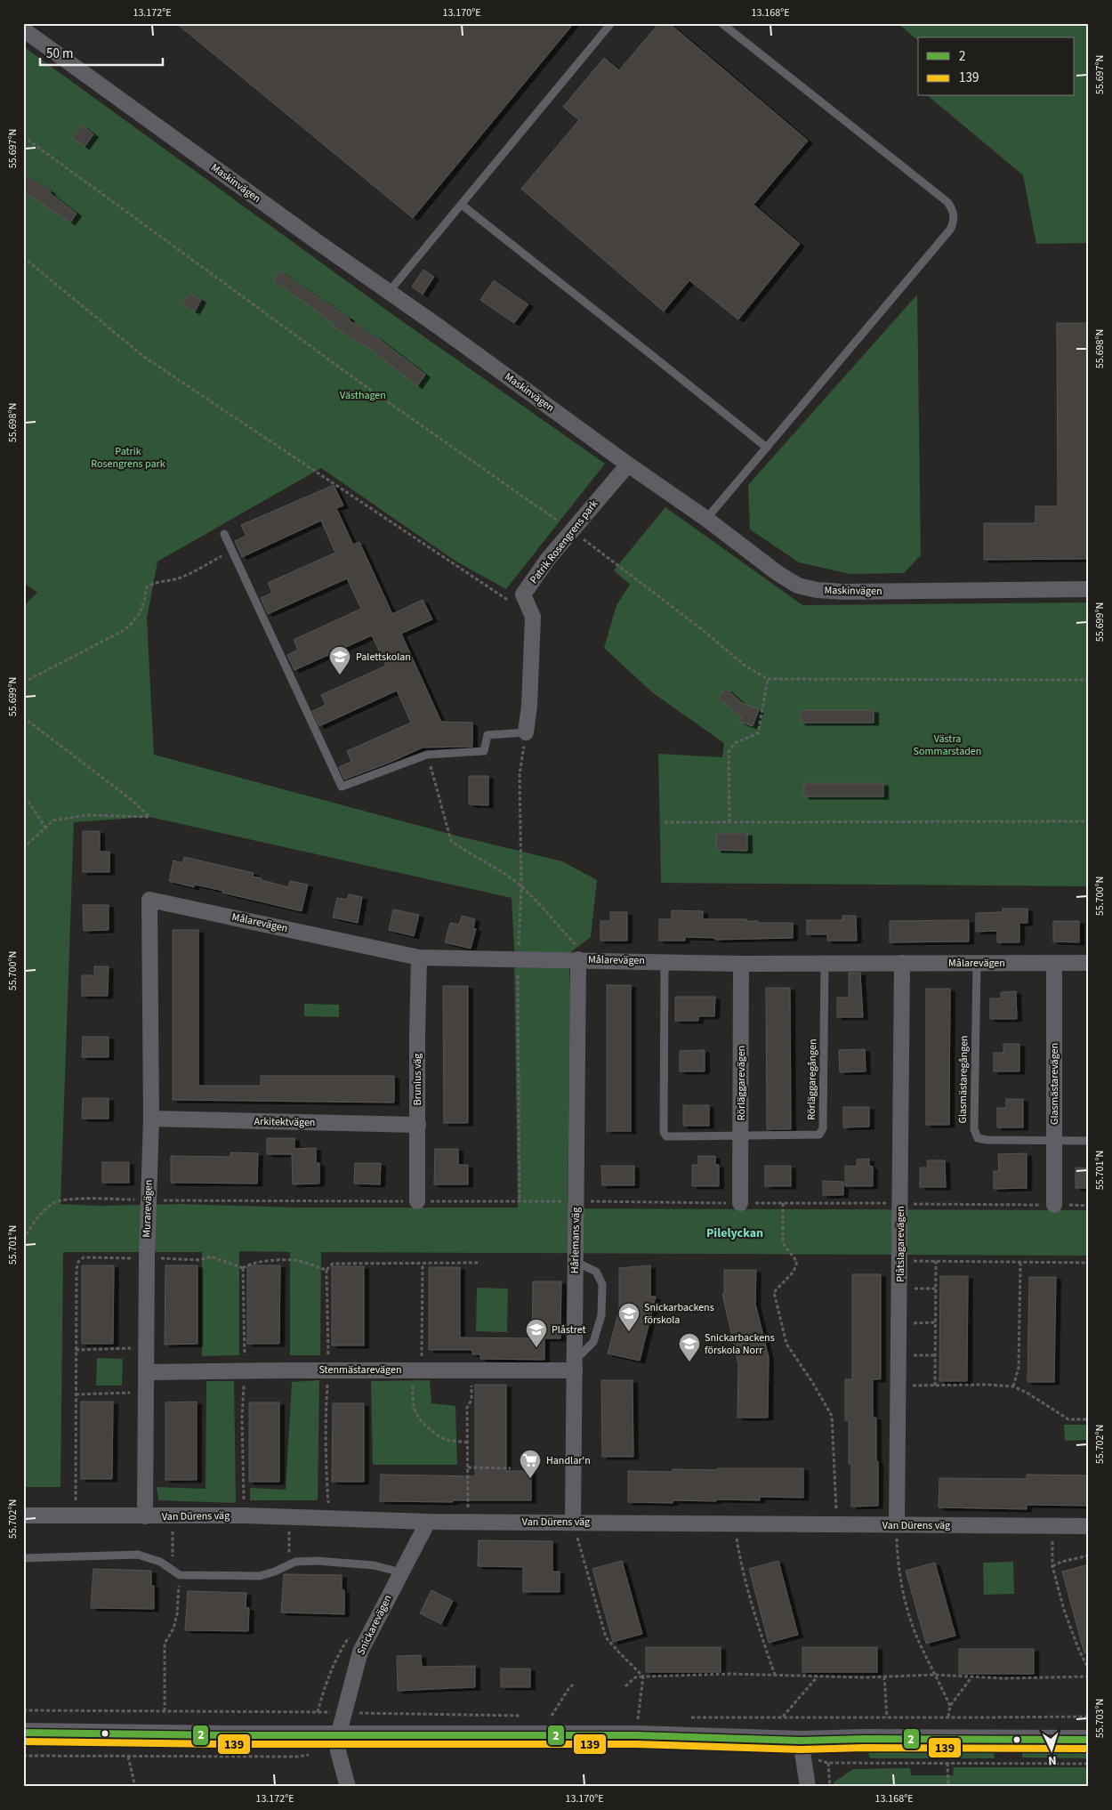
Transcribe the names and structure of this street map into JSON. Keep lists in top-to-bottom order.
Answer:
{
  "streets": {
    "street": [
      "Maskinvägen",
      "Patrik Rosengrens park",
      "Målarevägen",
      "Brunius väg",
      "Rörläggarevägen",
      "Glasmästarevägen",
      "Arkitektvägen",
      "Murarevägen",
      "Hårlemans väg",
      "Plåtslagarevägen",
      "Stenmästarevägen",
      "Van Dürens väg",
      "Snickarevägen"
    ],
    "lane": ["Rörläggaregången", "Glasmästaregången"]
  },
  "crossings": [
    ["Maskinvägen", "Patrik Rosengrens park"],
    ["Målarevägen", "Brunius väg"],
    ["Målarevägen", "Rörläggaregången"],
    ["Målarevägen", "Glasmästaregången"],
    ["Målarevägen", "Rörläggarevägen"],
    ["Målarevägen", "Glasmästarevägen"],
    ["Målarevägen", "Murarevägen"],
    ["Målarevägen", "Hårlemans väg"],
    ["Målarevägen", "Plåtslagarevägen"],
    ["Brunius väg", "Arkitektvägen"],
    ["Rörläggaregången", "Rörläggarevägen"],
    ["Glasmästaregången", "Glasmästarevägen"],
    ["Arkitektvägen", "Murarevägen"],
    ["Murarevägen", "Stenmästarevägen"],
    ["Murarevägen", "Van Dürens väg"],
    ["Hårlemans väg", "Stenmästarevägen"],
    ["Hårlemans väg", "Van Dürens väg"],
    ["Plåtslagarevägen", "Van Dürens väg"],
    ["Van Dürens väg", "Snickarevägen"]
  ],
  "districts": ["Pilelyckan"],
  "parks": ["Västhagen", "Patrik Rosengrens park", "Västra Sommarstaden"],
  "places": {
    "school or university": [
      "Palettskolan",
      "Snickarbackens förskola",
      "Plåstret",
      "Snickarbackens förskola Norr"
    ],
    "supermarket": ["Handlar'n"]
  },
  "lines": ["transit line 2", "transit line 139"],
  "legend": ["2", "139"],
  "scale_bar": "50 m",
  "north": "bottom",
  "coordinates": [
    "13.172°E",
    "13.170°E",
    "13.168°E",
    "55.697°N",
    "55.698°N",
    "55.699°N",
    "55.700°N",
    "55.701°N",
    "55.702°N",
    "55.703°N"
  ]
}
